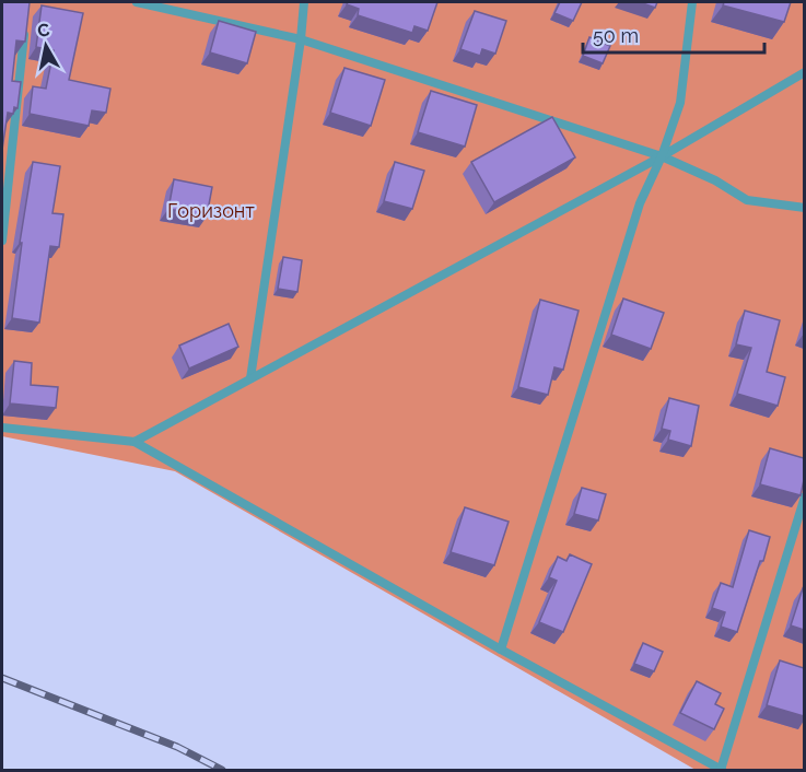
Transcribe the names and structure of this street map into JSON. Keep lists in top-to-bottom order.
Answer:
{
  "parks": ["Горизонт"],
  "scale_bar": "50 m",
  "north": "top"
}
